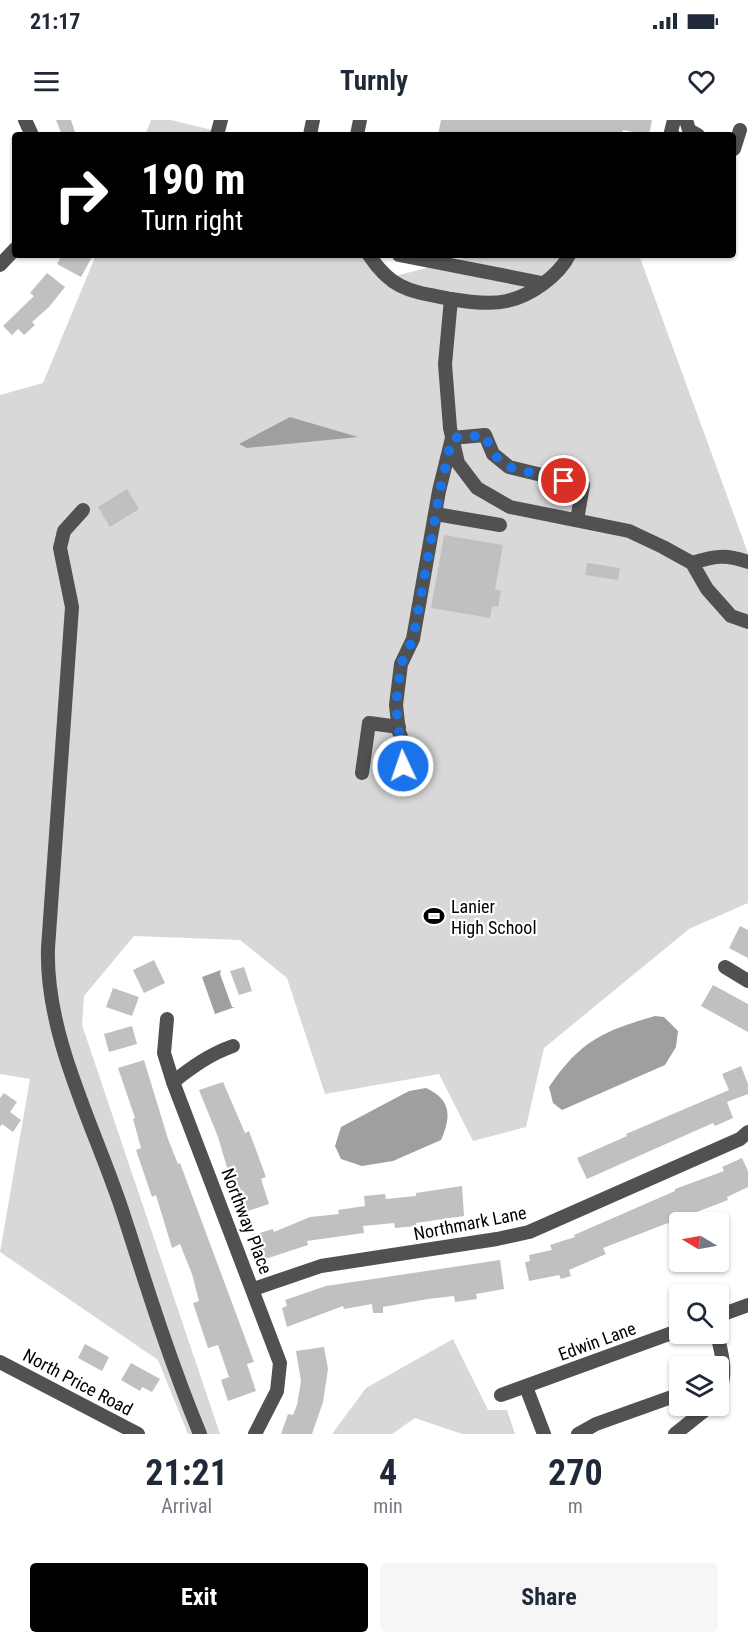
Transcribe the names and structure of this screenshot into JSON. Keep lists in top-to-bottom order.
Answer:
{
  "streets": {
    "street": [
      "Northway Place",
      "Northmark Lane",
      "Edwin Lane",
      "North Price Road"
    ]
  },
  "crossings": [
    ["Northway Place", "Northmark Lane"]
  ],
  "places": {
    "sports": ["Lanier High School"]
  },
  "north": "left",
  "page": {
    "status": "21:17",
    "header": "Turnly",
    "turn": ["190 m", "Turn right"],
    "eta": [
      "21:21",
      "Arrival",
      "4",
      "min",
      "270",
      "m"
    ],
    "buttons": ["Exit", "Share"]
  }
}
